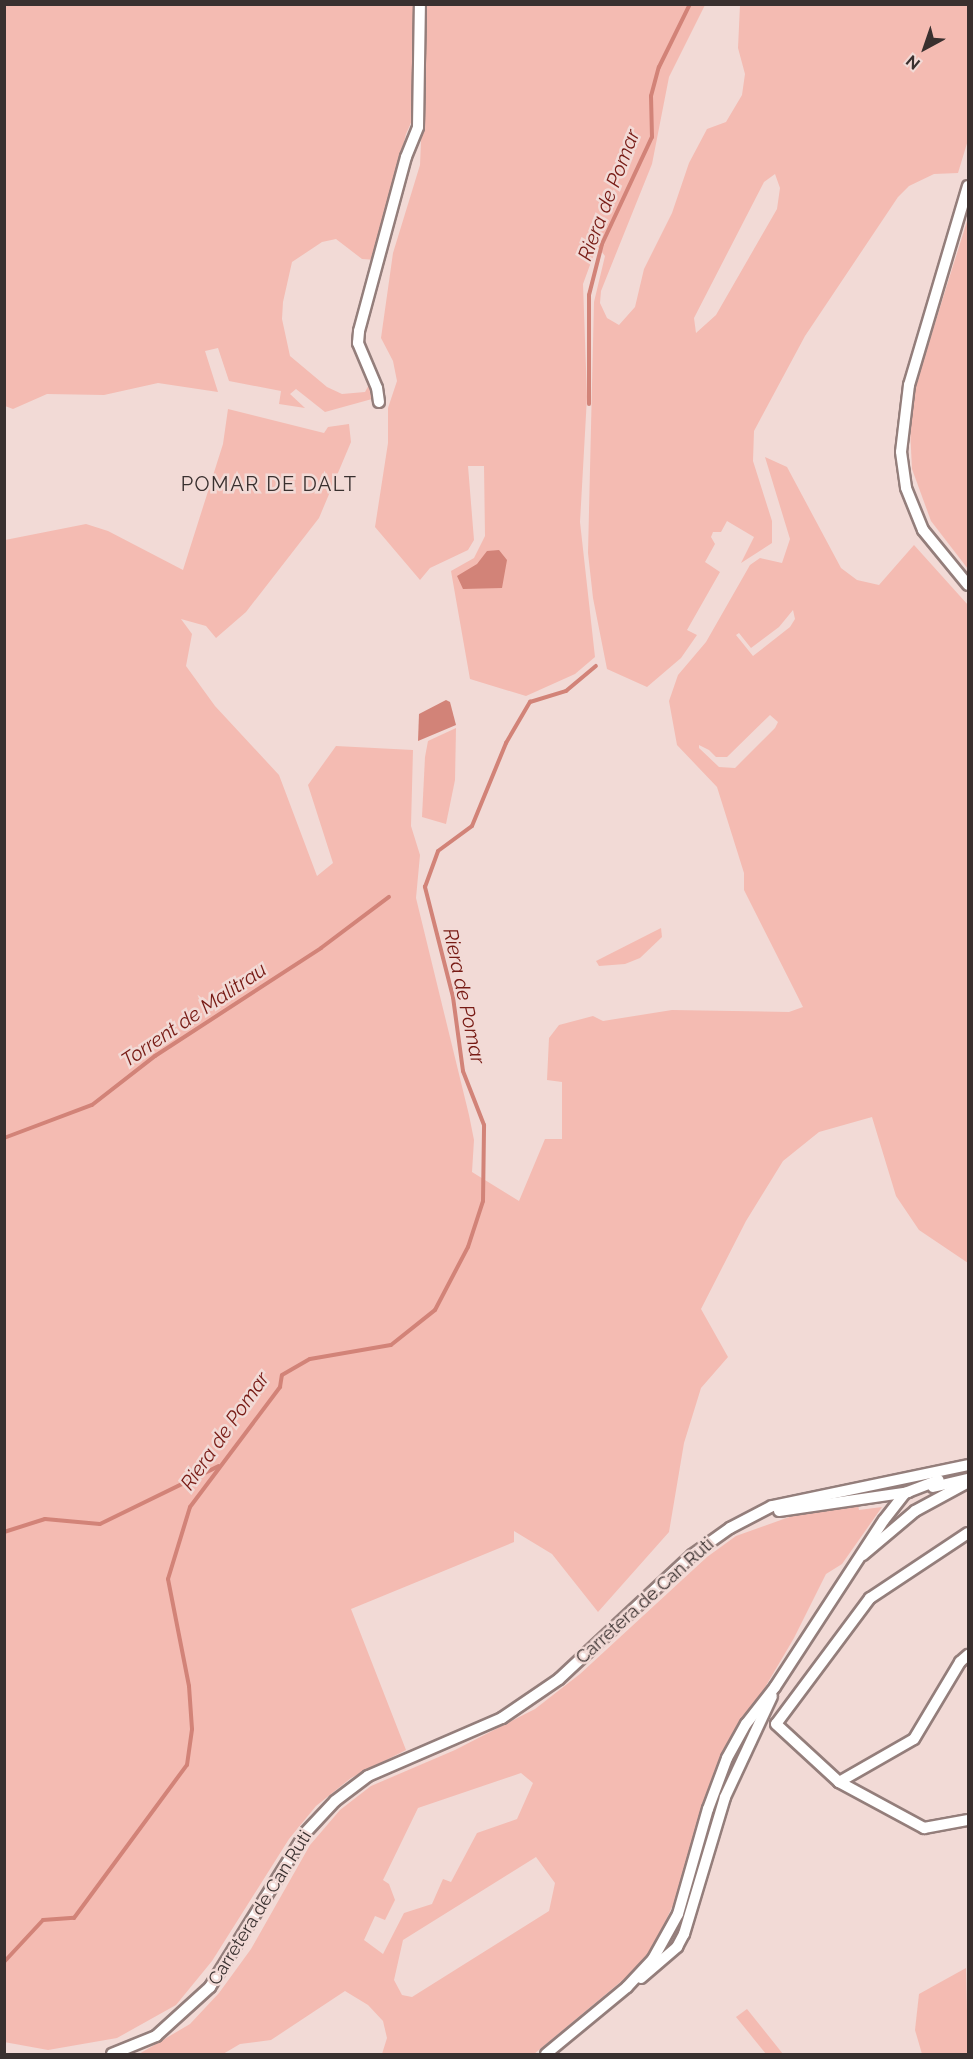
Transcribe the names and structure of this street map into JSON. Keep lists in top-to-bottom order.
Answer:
{
  "streets": {
    "street": ["Carretera de Can Ruti"]
  },
  "districts": ["POMAR DE DALT"],
  "water": ["Riera de Pomar", "Torrent de Malitrau"],
  "north": "bottom left"
}
